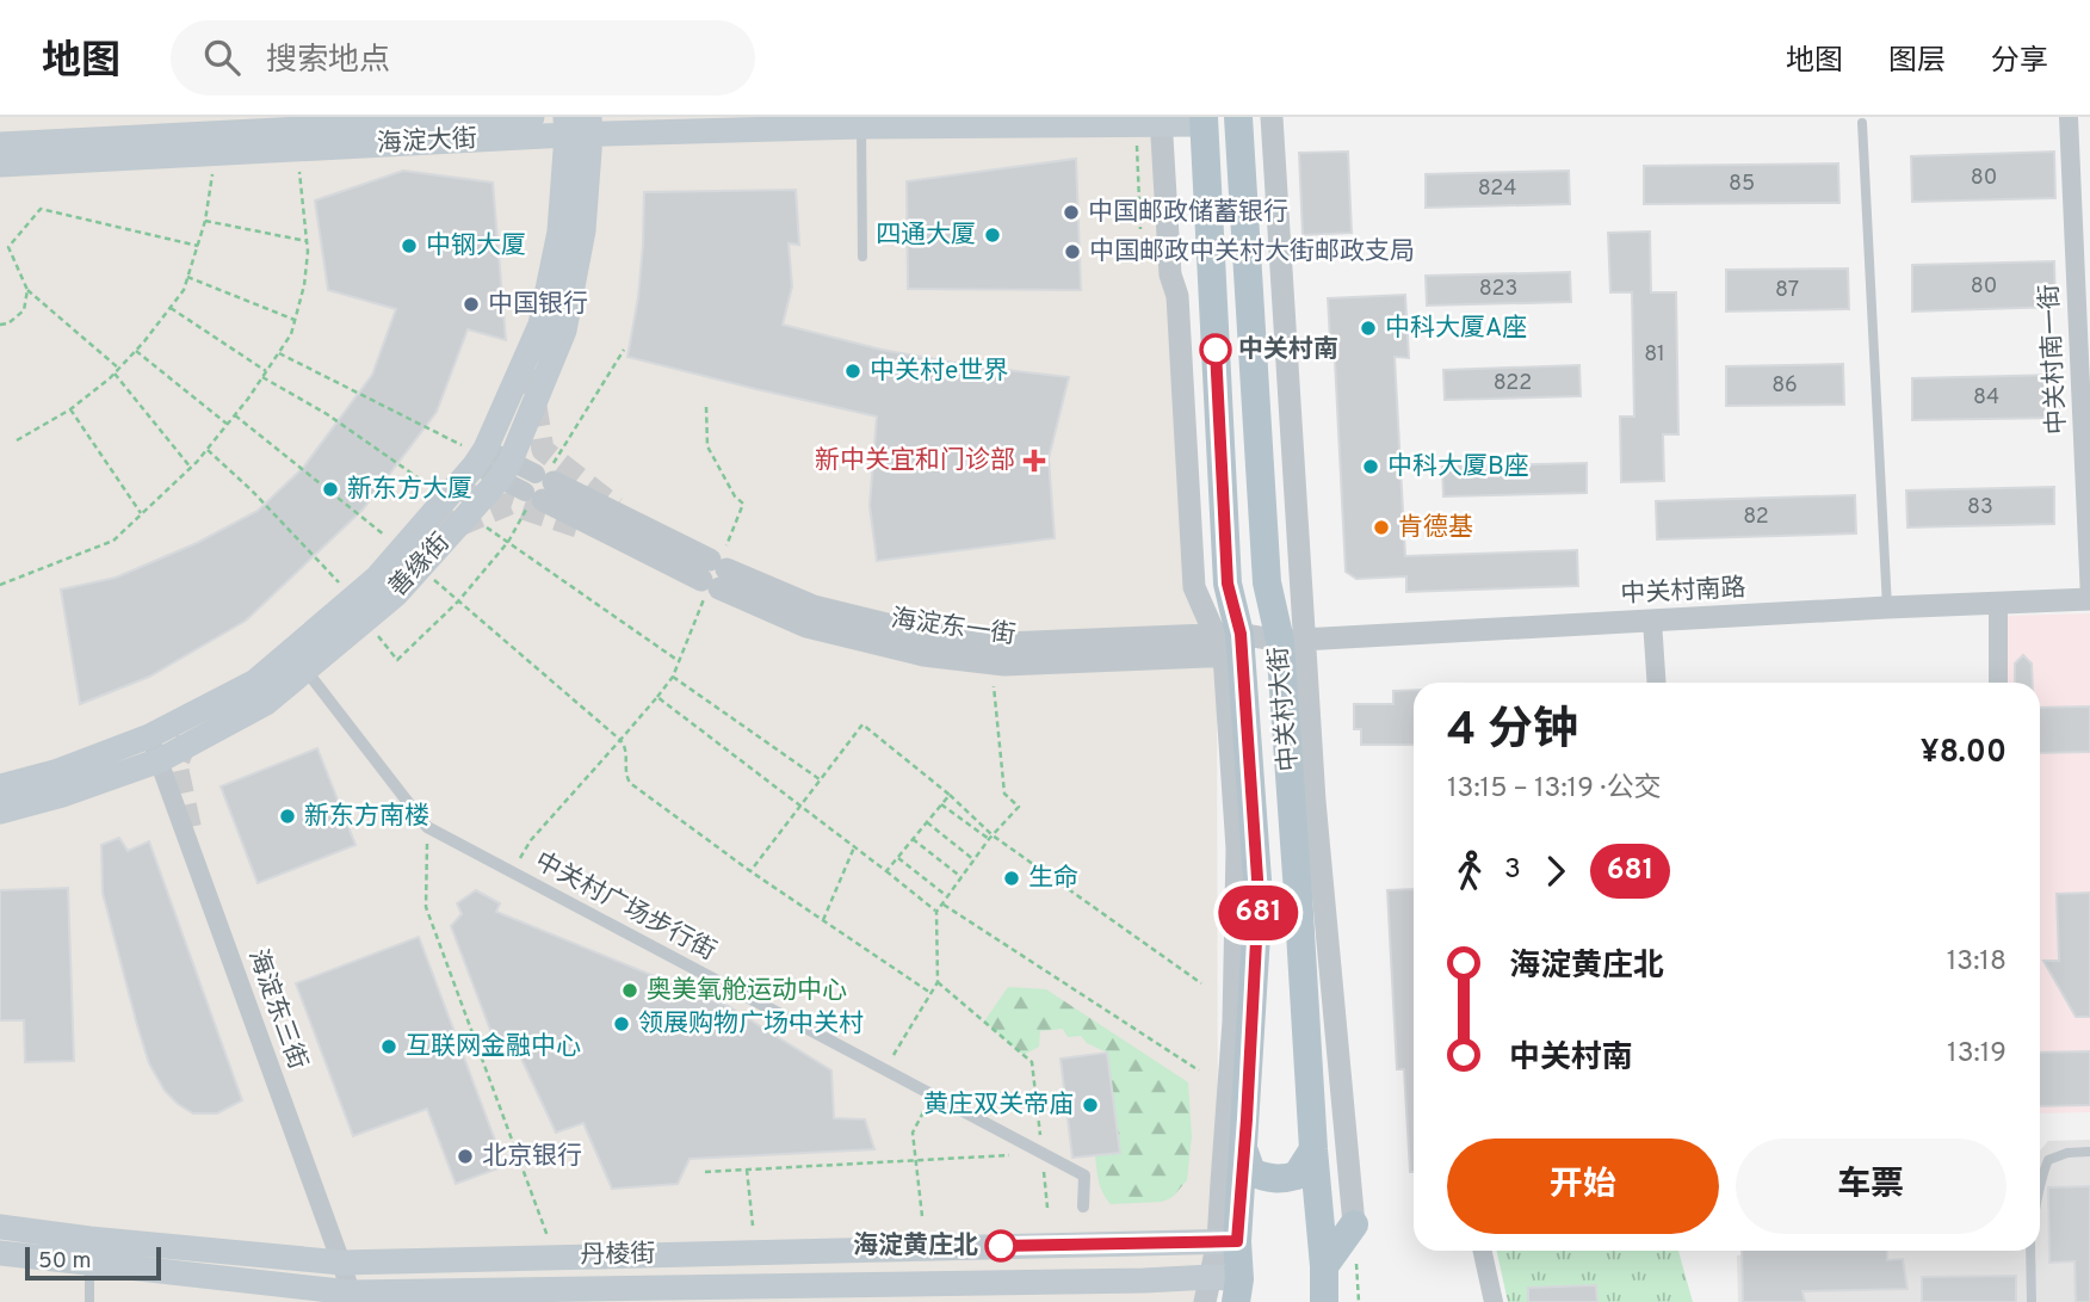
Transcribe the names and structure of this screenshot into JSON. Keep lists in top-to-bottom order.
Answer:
{
  "streets": {
    "main road": [
      "海淀大街",
      "善缘街",
      "中关村大街",
      "丹棱街"
    ],
    "street": [
      "中关村南一街",
      "中关村南路",
      "海淀东一街",
      "中关村广场步行街",
      "海淀东三街"
    ]
  },
  "crossings": [
    ["海淀大街", "善缘街"],
    ["海淀大街", "中关村大街"],
    ["中关村南一街", "中关村南路"],
    ["善缘街", "海淀东一街"],
    ["善缘街", "中关村广场步行街"],
    ["善缘街", "海淀东三街"],
    ["中关村南路", "海淀东一街"],
    ["中关村南路", "中关村大街"],
    ["海淀东一街", "中关村大街"],
    ["中关村大街", "丹棱街"],
    ["海淀东三街", "丹棱街"]
  ],
  "places": {
    "other": [
      "中国邮政储蓄银行",
      "四通大厦",
      "中钢大厦",
      "中国邮政中关村大街邮政支局",
      "中国银行",
      "中科大厦A座",
      "中关村南",
      "中关村e世界",
      "中科大厦B座",
      "新东方大厦",
      "肯德基",
      "新东方南楼",
      "生命",
      "奥美氧舱运动中心",
      "领展购物广场·中关村",
      "互联网金融中心",
      "黄庄双关帝庙",
      "北京银行",
      "海淀黄庄北"
    ],
    "health": ["新中关宜和门诊部"]
  },
  "lines": ["bus line 681"],
  "house_numbers": [
    "80",
    "85",
    "824",
    "80",
    "823",
    "87",
    "81",
    "822",
    "86",
    "84",
    "83",
    "82"
  ],
  "scale_bar": "50 m",
  "page": {
    "header": "地图",
    "search": "搜索地点",
    "nav": ["地图", "图层", "分享"],
    "on_map": "681",
    "heading": ["4 分钟", "13:15 – 13:19 · 公交", "¥8.00"],
    "legs": ["3", "681"],
    "list": [
      {
        "name": "海淀黄庄北",
        "value": "13:18"
      },
      {
        "name": "中关村南",
        "value": "13:19"
      }
    ],
    "buttons": ["开始", "车票"],
    "scale": "50 m"
  }
}
